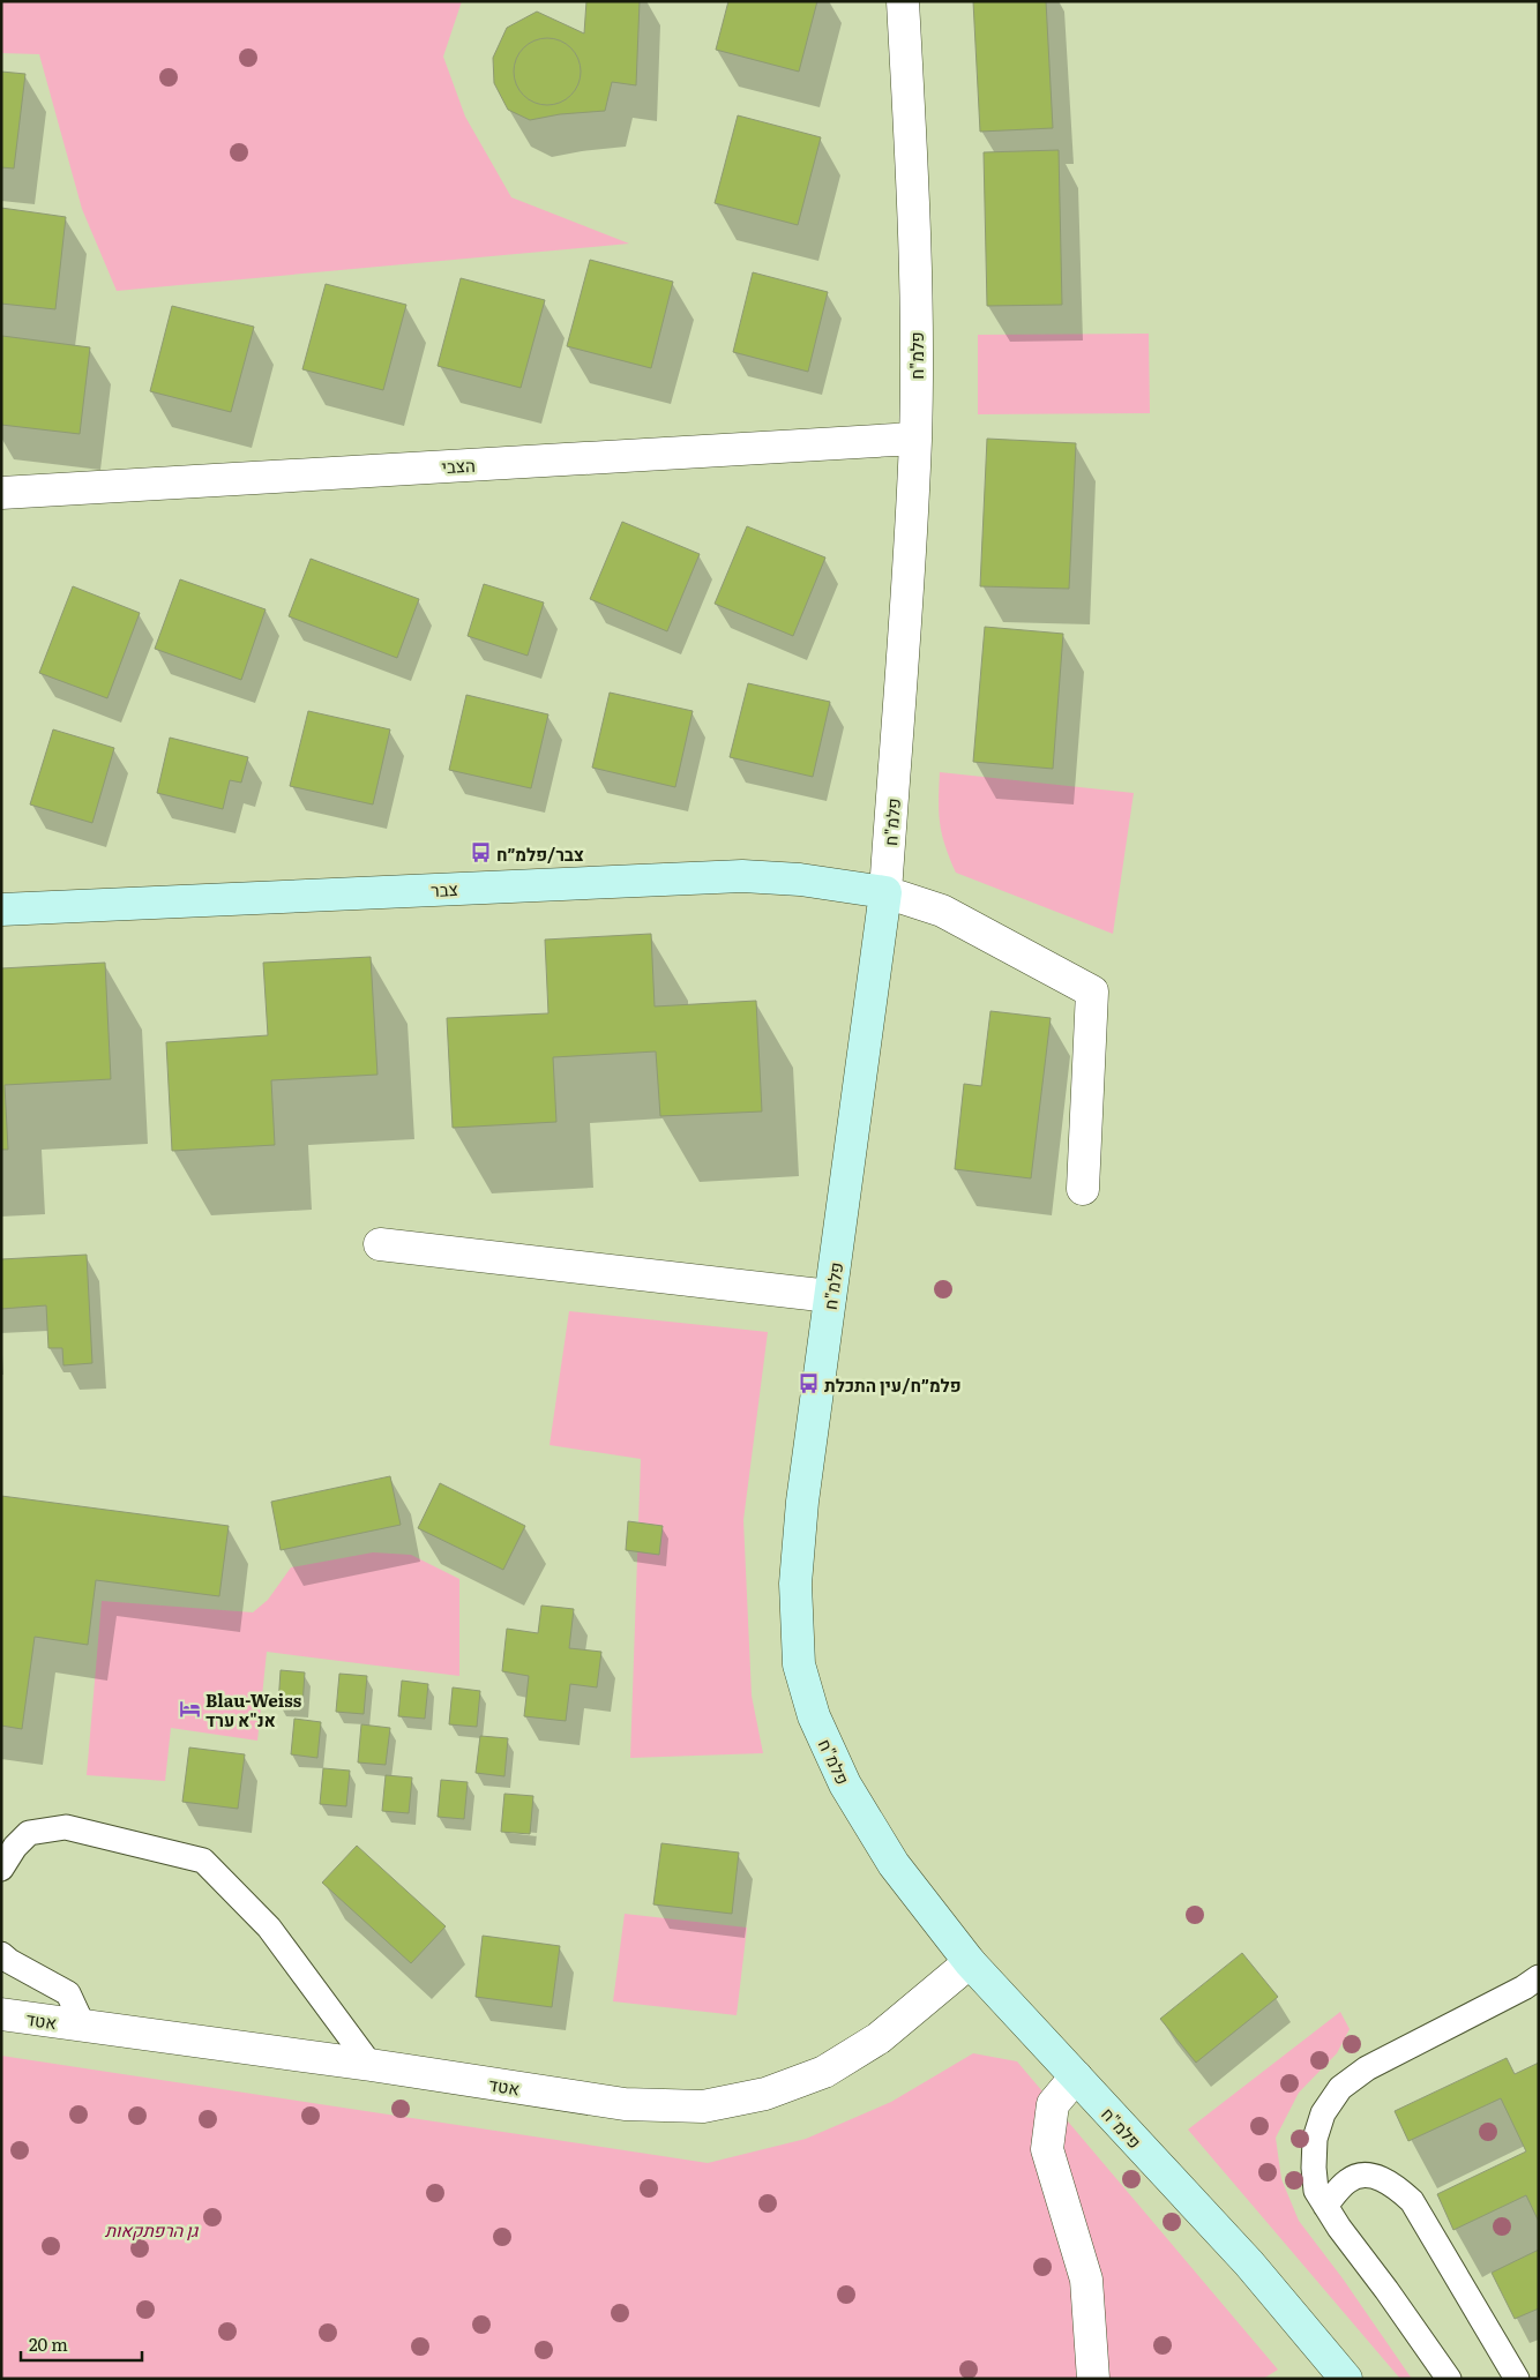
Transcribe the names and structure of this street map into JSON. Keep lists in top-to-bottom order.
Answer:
{
  "streets": {
    "street": [
      "פלמ\"ח",
      "הצבי",
      "צבר",
      "אטד"
    ]
  },
  "crossings": [
    ["פלמ\"ח", "הצבי"],
    ["פלמ\"ח", "צבר"],
    ["פלמ\"ח", "אטד"]
  ],
  "parks": ["גן הרפתקאות"],
  "places": {
    "bus stop": ["צבר/פלמ״ח", "פלמ״ח/עין התכלת"],
    "hotel": ["Blau-Weiss אנ\"א ערד"]
  },
  "scale_bar": "20 m"
}
